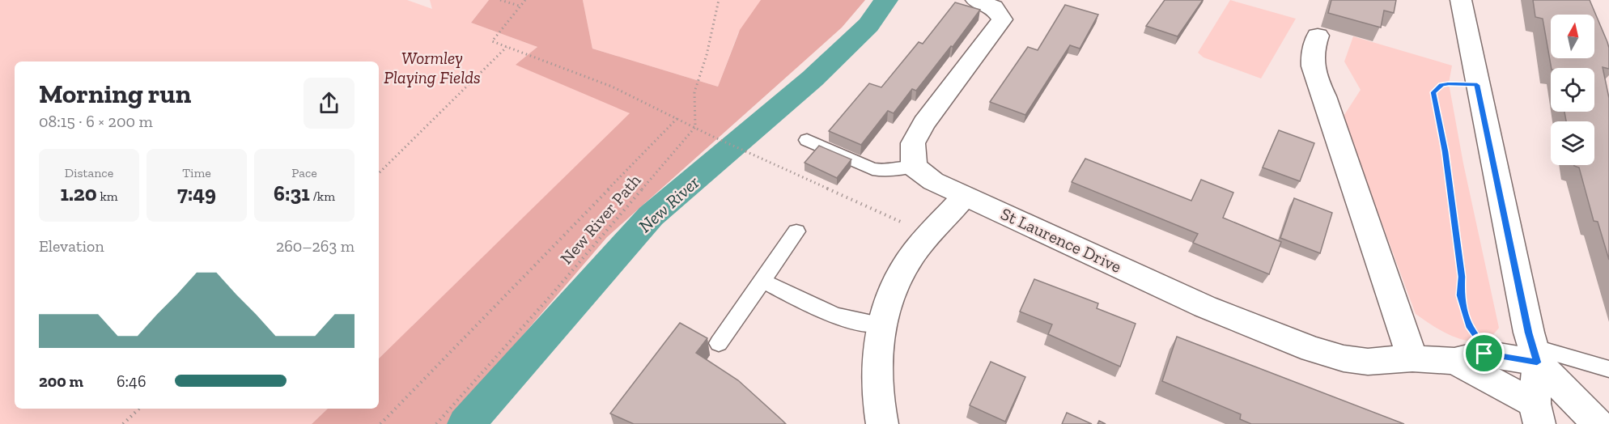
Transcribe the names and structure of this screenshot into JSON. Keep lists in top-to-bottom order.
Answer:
{
  "streets": {
    "street": ["St Laurence Drive"],
    "path": ["New River Path"]
  },
  "water": ["New River"],
  "parks": ["Wormley Playing Fields"],
  "north": "top",
  "page": {
    "heading": ["Morning run", "08:15 · 6 × 200 m"],
    "stats": [
      ["Distance", "1.20 km"],
      ["Time", "7:49"],
      ["Pace", "6:31 /km"]
    ],
    "chart": ["Elevation", "260–263 m"],
    "list": [
      {
        "name": "200 m",
        "note": "6:46"
      }
    ]
  }
}
